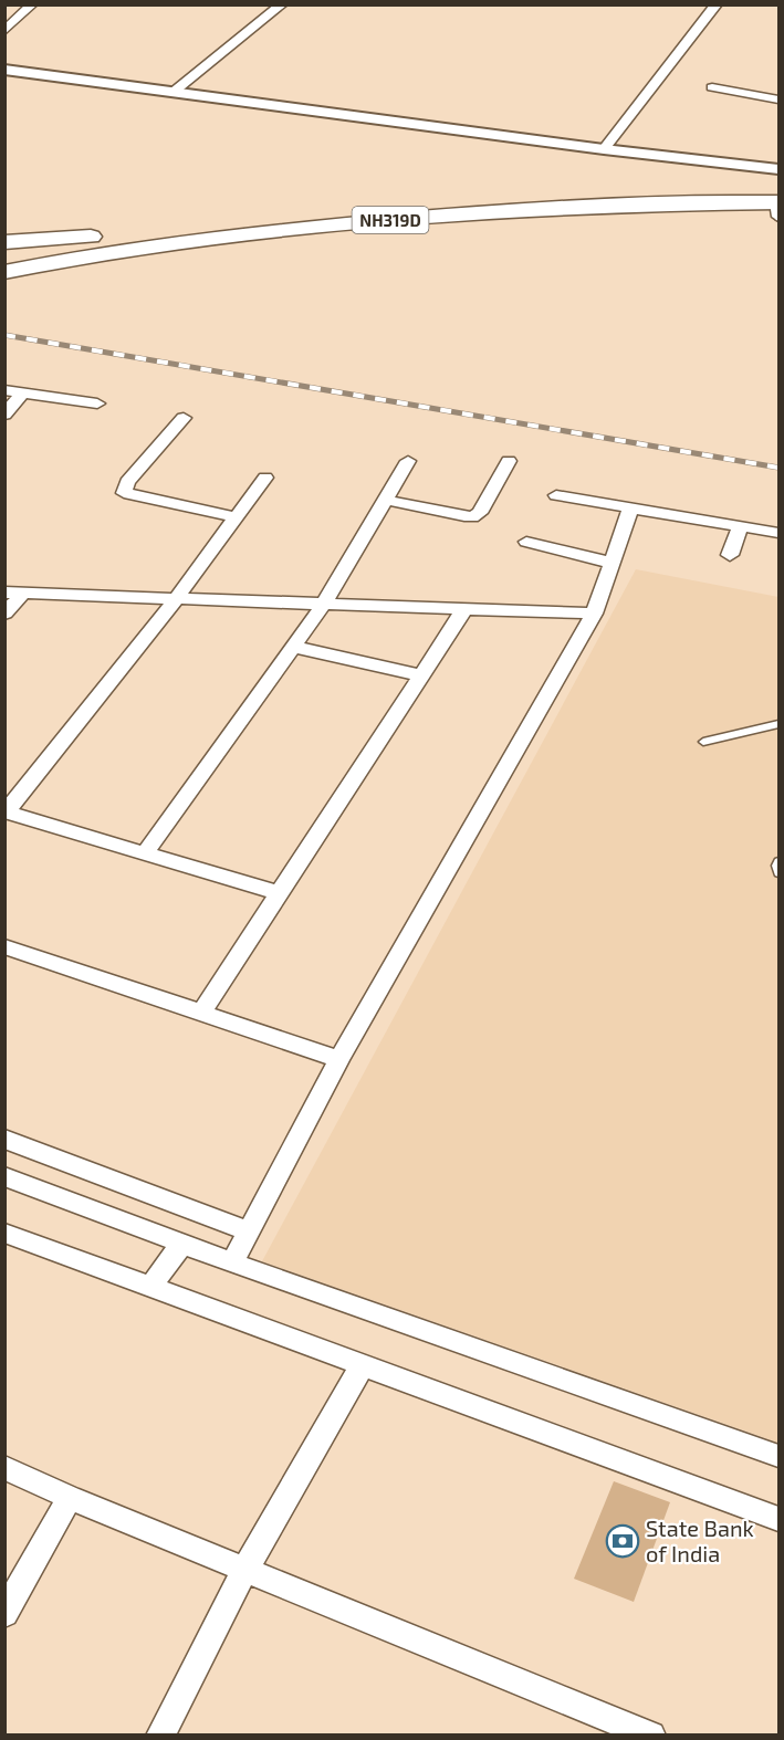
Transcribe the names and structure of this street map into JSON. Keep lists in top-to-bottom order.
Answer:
{
  "streets": {
    "highway": ["NH319D"]
  },
  "places": {
    "bank": ["State Bank of India"]
  }
}
